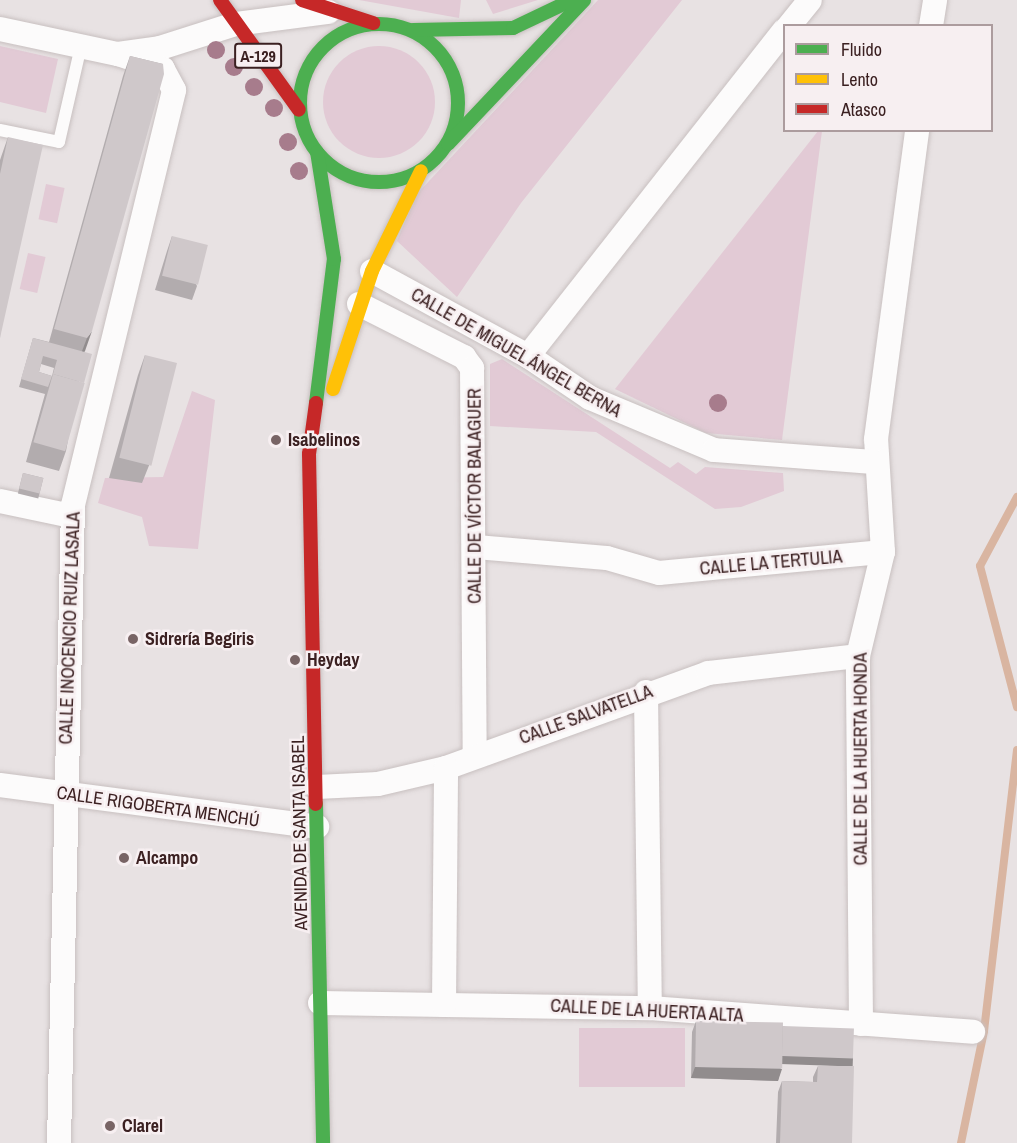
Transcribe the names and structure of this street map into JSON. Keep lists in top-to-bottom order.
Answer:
{
  "streets": {
    "main road": ["A-129", "AVENIDA DE SANTA ISABEL"],
    "street": [
      "CALLE DE MIGUEL ÁNGEL BERNA",
      "CALLE DE VÍCTOR BALAGUER",
      "CALLE LA TERTULIA",
      "CALLE INOCENCIO RUIZ LASALA",
      "CALLE SALVATELLA",
      "CALLE DE LA HUERTA HONDA",
      "CALLE RIGOBERTA MENCHÚ",
      "CALLE DE LA HUERTA ALTA"
    ]
  },
  "crossings": [
    ["A-129", "AVENIDA DE SANTA ISABEL"],
    ["CALLE DE MIGUEL ÁNGEL BERNA", "CALLE DE LA HUERTA HONDA"],
    ["CALLE DE MIGUEL ÁNGEL BERNA", "AVENIDA DE SANTA ISABEL"],
    ["CALLE DE VÍCTOR BALAGUER", "CALLE LA TERTULIA"],
    ["CALLE DE VÍCTOR BALAGUER", "CALLE SALVATELLA"],
    ["CALLE DE VÍCTOR BALAGUER", "AVENIDA DE SANTA ISABEL"],
    ["CALLE LA TERTULIA", "CALLE DE LA HUERTA HONDA"],
    ["CALLE INOCENCIO RUIZ LASALA", "CALLE RIGOBERTA MENCHÚ"],
    ["CALLE SALVATELLA", "CALLE DE LA HUERTA HONDA"],
    ["CALLE SALVATELLA", "AVENIDA DE SANTA ISABEL"],
    ["CALLE DE LA HUERTA HONDA", "CALLE DE LA HUERTA ALTA"],
    ["CALLE RIGOBERTA MENCHÚ", "AVENIDA DE SANTA ISABEL"],
    ["AVENIDA DE SANTA ISABEL", "CALLE DE LA HUERTA ALTA"]
  ],
  "places": [
    "Isabelinos",
    "Sidrería Begiris",
    "Heyday",
    "Alcampo",
    "Clarel"
  ],
  "legend": ["Fluido", "Lento", "Atasco"]
}
